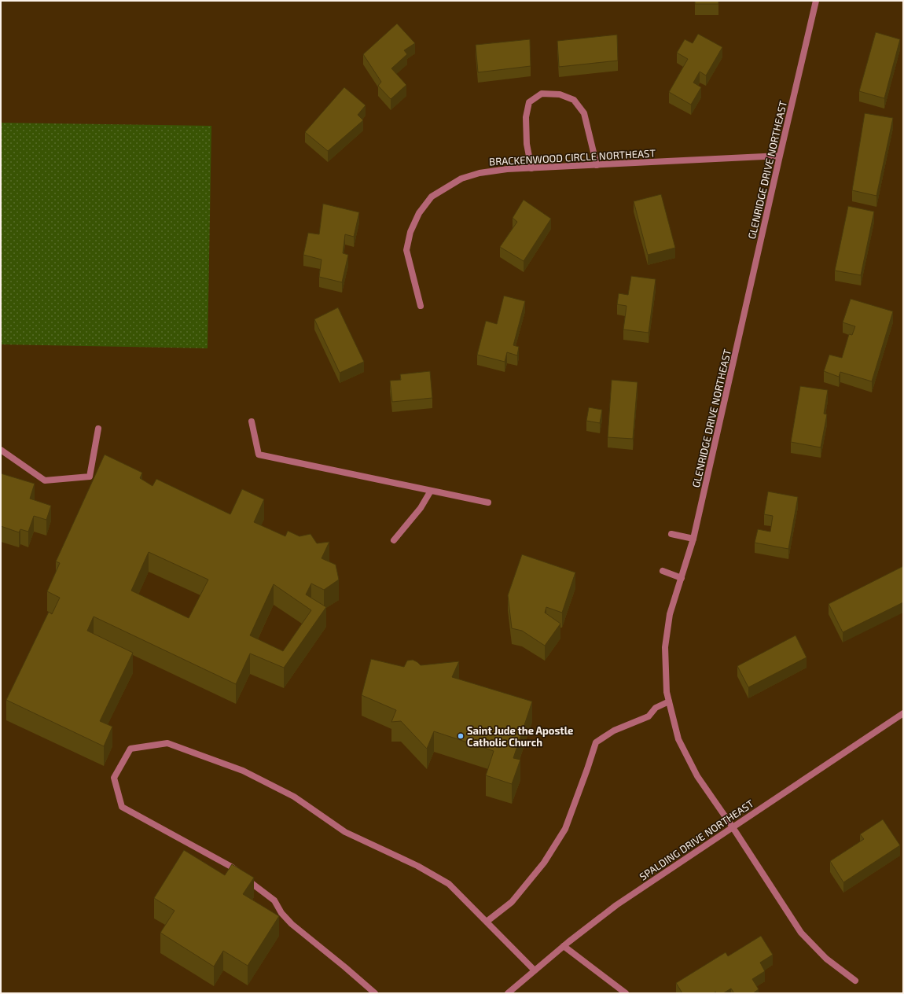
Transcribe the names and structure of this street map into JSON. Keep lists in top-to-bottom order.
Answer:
{
  "streets": {
    "street": ["BRACKENWOOD CIRCLE NORTHEAST", "GLENRIDGE DRIVE NORTHEAST", "SPALDING DRIVE NORTHEAST"]
  },
  "crossings": [
    ["BRACKENWOOD CIRCLE NORTHEAST", "GLENRIDGE DRIVE NORTHEAST"],
    ["GLENRIDGE DRIVE NORTHEAST", "SPALDING DRIVE NORTHEAST"]
  ],
  "places": ["Saint Jude the Apostle Catholic Church"]
}
